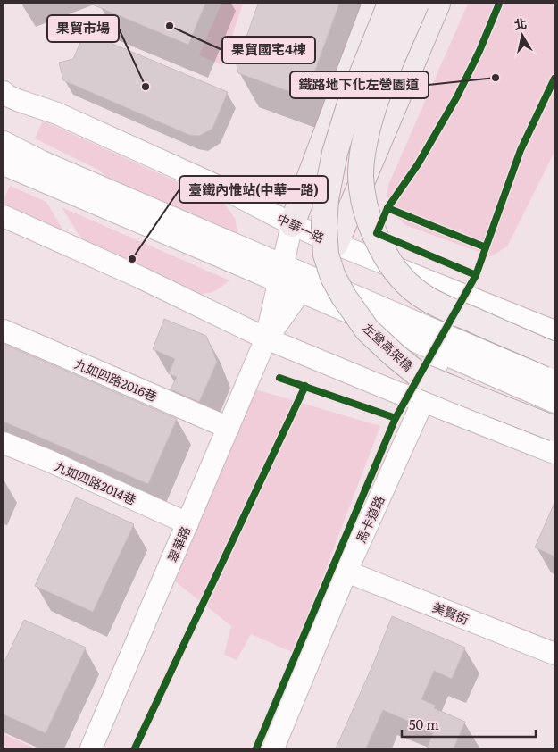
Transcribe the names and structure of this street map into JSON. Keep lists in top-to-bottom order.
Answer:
{
  "streets": {
    "main road": ["左營高架橋"],
    "street": [
      "中華一路",
      "九如四路2016巷",
      "九如四路2014巷",
      "馬卡道路",
      "翠華路",
      "美賢街"
    ]
  },
  "crossings": [
    ["中華一路", "馬卡道路"],
    ["中華一路", "翠華路"],
    ["九如四路2016巷", "翠華路"],
    ["九如四路2014巷", "翠華路"],
    ["馬卡道路", "美賢街"]
  ],
  "places": [
    "果貿國宅4棟",
    "鐵路地下化左營園道",
    "果貿市場",
    "臺鐵內惟站(中華一路)"
  ],
  "scale_bar": "50 m",
  "north": "top"
}
